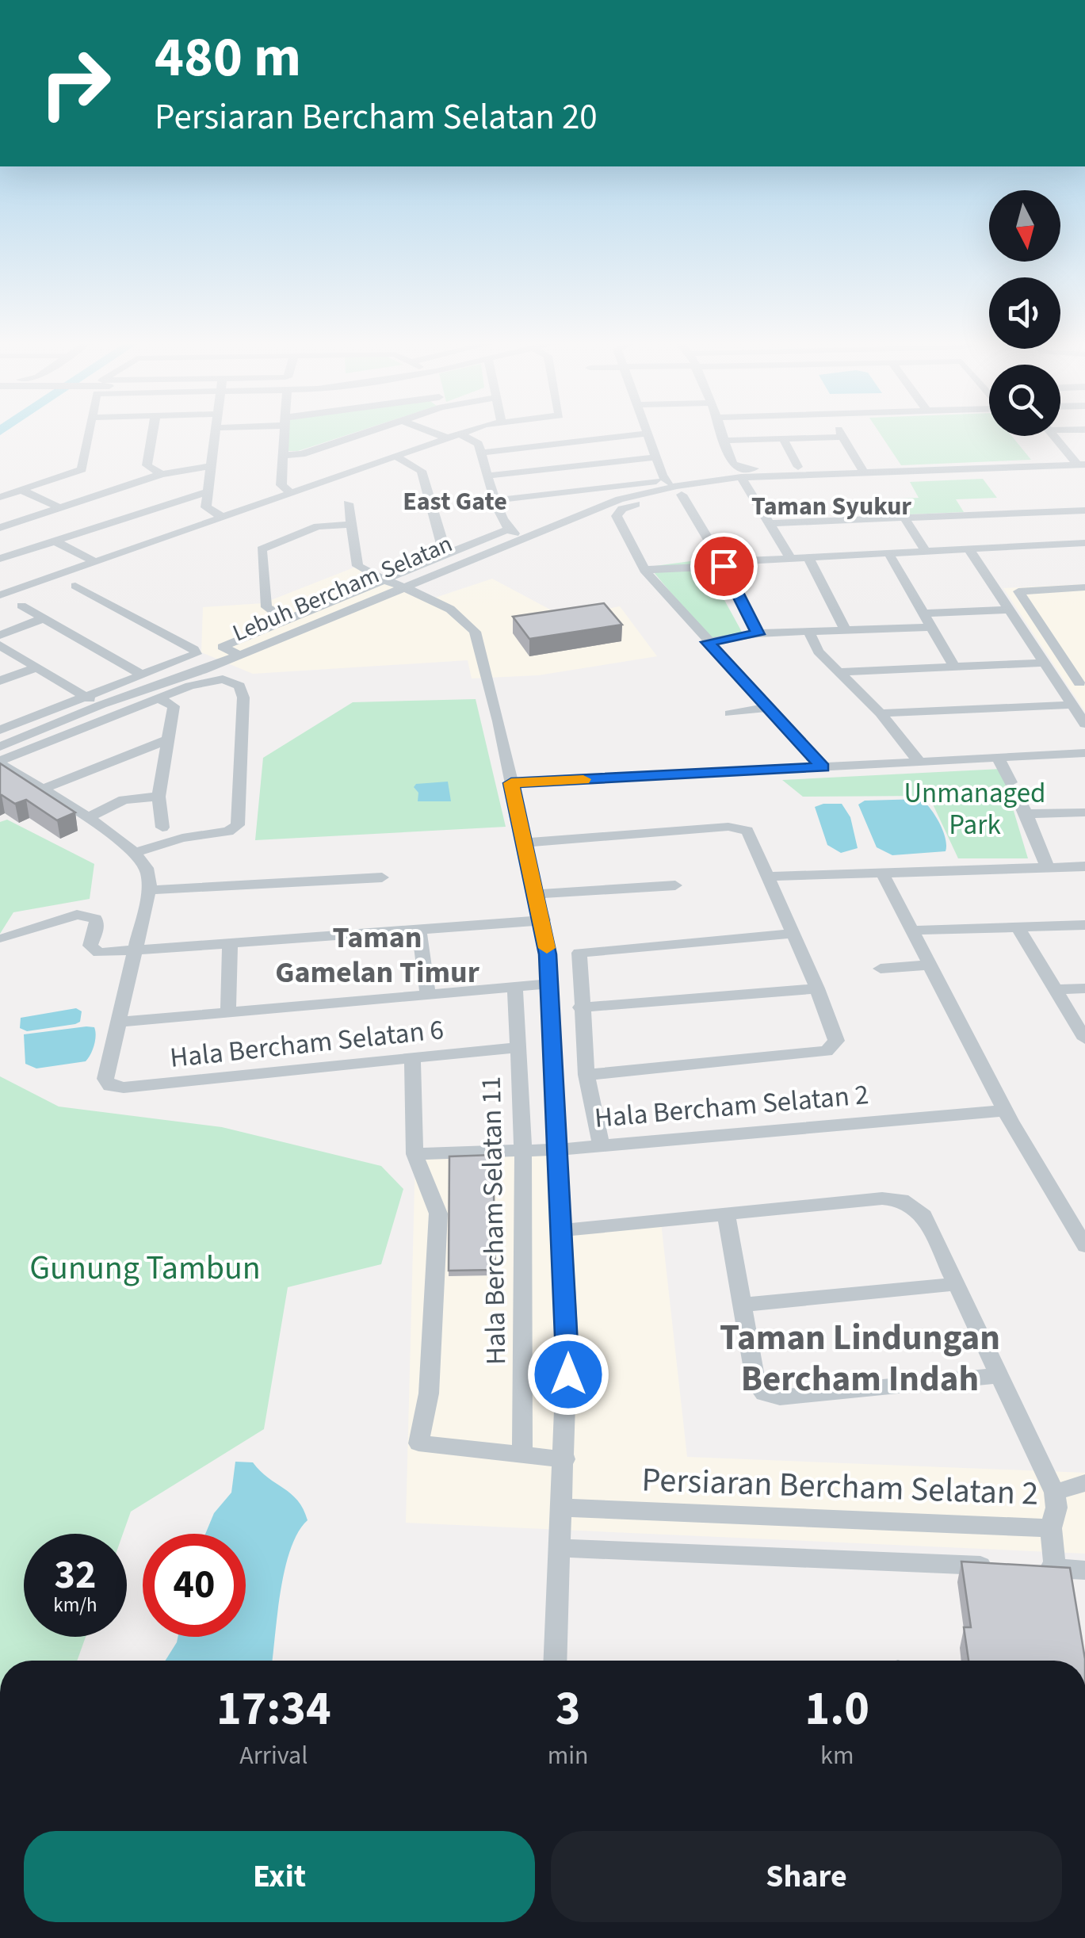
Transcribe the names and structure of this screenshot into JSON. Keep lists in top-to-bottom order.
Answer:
{
  "streets": {
    "street": [
      "Lebuh Bercham Selatan",
      "Hala Bercham Selatan 6",
      "Hala Bercham Selatan 2",
      "Hala Bercham Selatan 11",
      "Persiaran Bercham Selatan 2"
    ]
  },
  "crossings": [
    ["Hala Bercham Selatan 6", "Hala Bercham Selatan 11"],
    ["Hala Bercham Selatan 2", "Hala Bercham Selatan 11"]
  ],
  "districts": [
    "East Gate",
    "Taman Syukur",
    "Taman Gamelan Timur",
    "Taman Lindungan Bercham Indah"
  ],
  "parks": ["Unmanaged Park", "Gunung Tambun"],
  "north": "bottom",
  "page": {
    "turn": ["480 m", "Persiaran Bercham Selatan 20"],
    "speed": "32 km/h",
    "limit": "40",
    "eta": [
      "17:34",
      "Arrival",
      "3",
      "min",
      "1.0",
      "km"
    ],
    "buttons": ["Exit", "Share"]
  }
}
